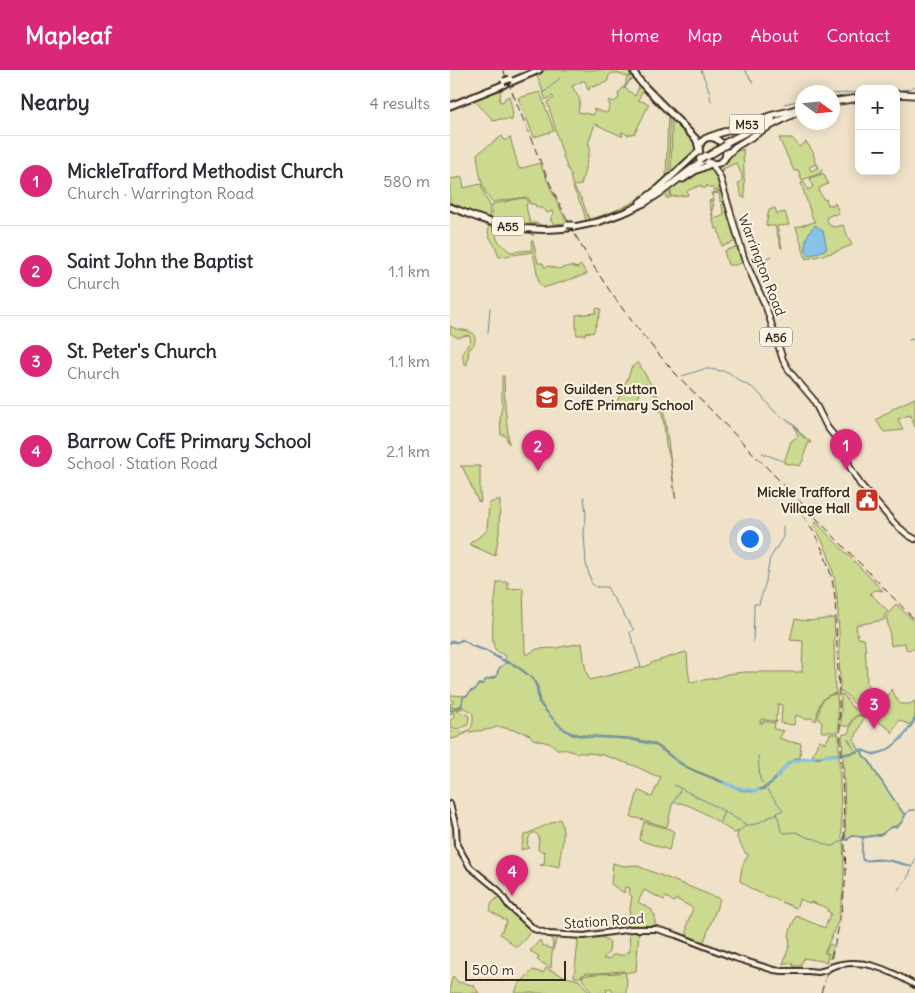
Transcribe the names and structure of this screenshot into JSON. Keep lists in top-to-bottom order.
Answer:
{
  "streets": {
    "highway": ["M53", "A55"],
    "main road": ["Warrington Road", "A56", "Station Road"]
  },
  "crossings": [
    ["M53", "A55"],
    ["M53", "Warrington Road"]
  ],
  "places": {
    "school or university": ["Guilden Sutton CofE Primary School"],
    "public building": ["Mickle Trafford Village Hall"]
  },
  "scale_bar": "500 m",
  "north": "right",
  "page": {
    "header": "Mapleaf",
    "nav": [
      "Home",
      "Map",
      "About",
      "Contact"
    ],
    "heading": ["Nearby", "4 results"],
    "map_buttons": ["+", "−"],
    "list": [
      {
        "mark": "1",
        "name": "MickleTrafford Methodist Church",
        "note": "Church · Warrington Road",
        "value": "580 m"
      },
      {
        "mark": "2",
        "name": "Saint John the Baptist",
        "note": "Church",
        "value": "1.1 km"
      },
      {
        "mark": "3",
        "name": "St. Peter's Church",
        "note": "Church",
        "value": "1.1 km"
      },
      {
        "mark": "4",
        "name": "Barrow CofE Primary School",
        "note": "School · Station Road",
        "value": "2.1 km"
      }
    ],
    "pins": [
      "1",
      "2",
      "3",
      "4"
    ],
    "scale": "500 m"
  }
}
